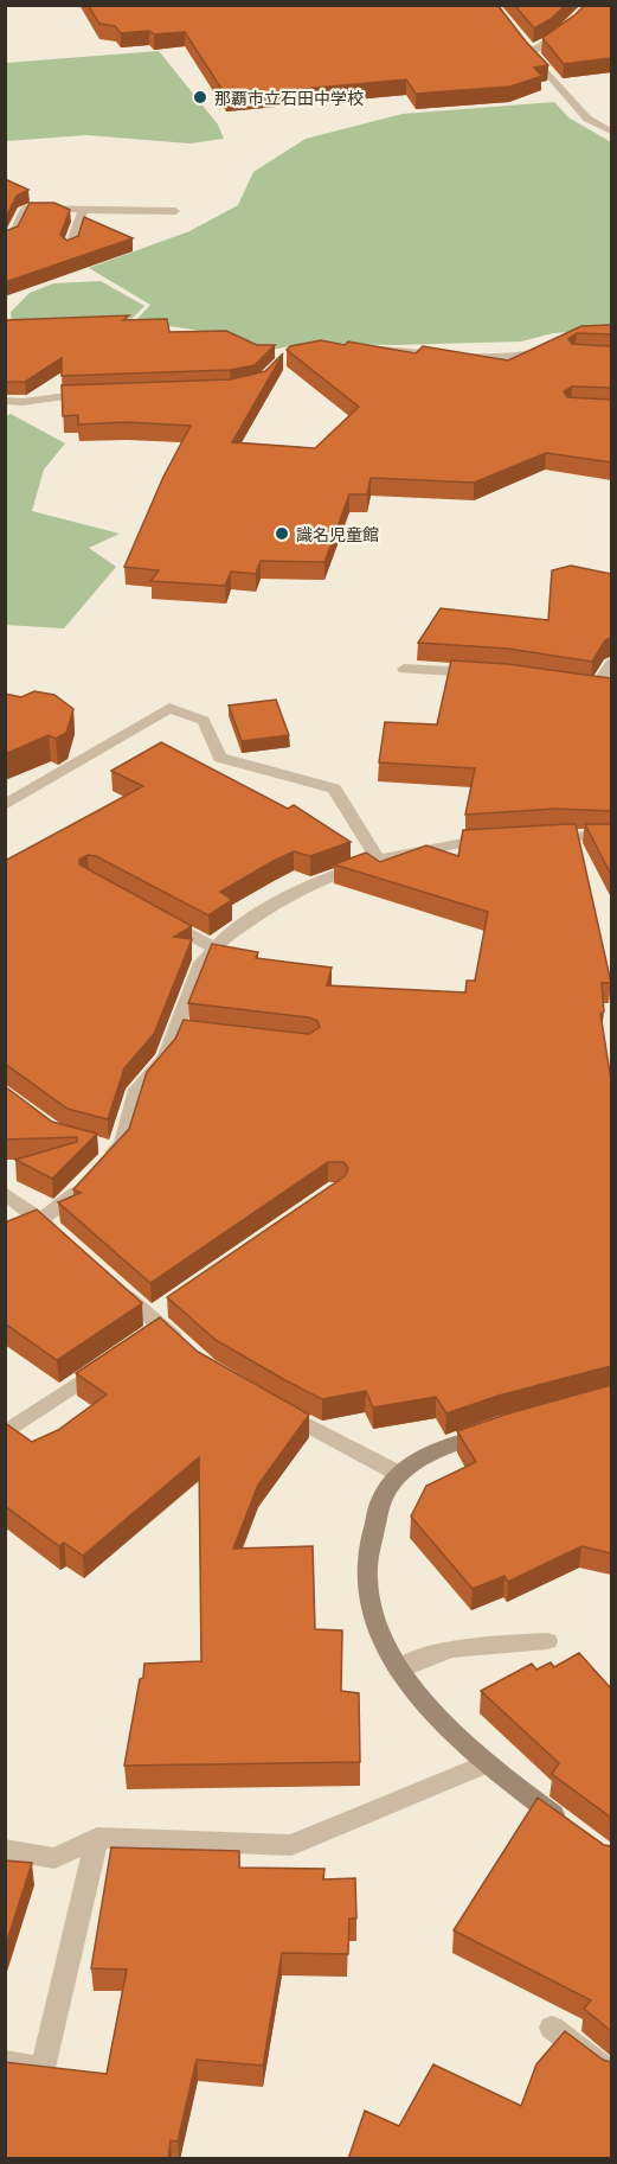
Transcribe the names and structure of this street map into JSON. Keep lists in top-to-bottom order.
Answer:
{
  "places": ["那覇市立石田中学校", "識名児童館"]
}
